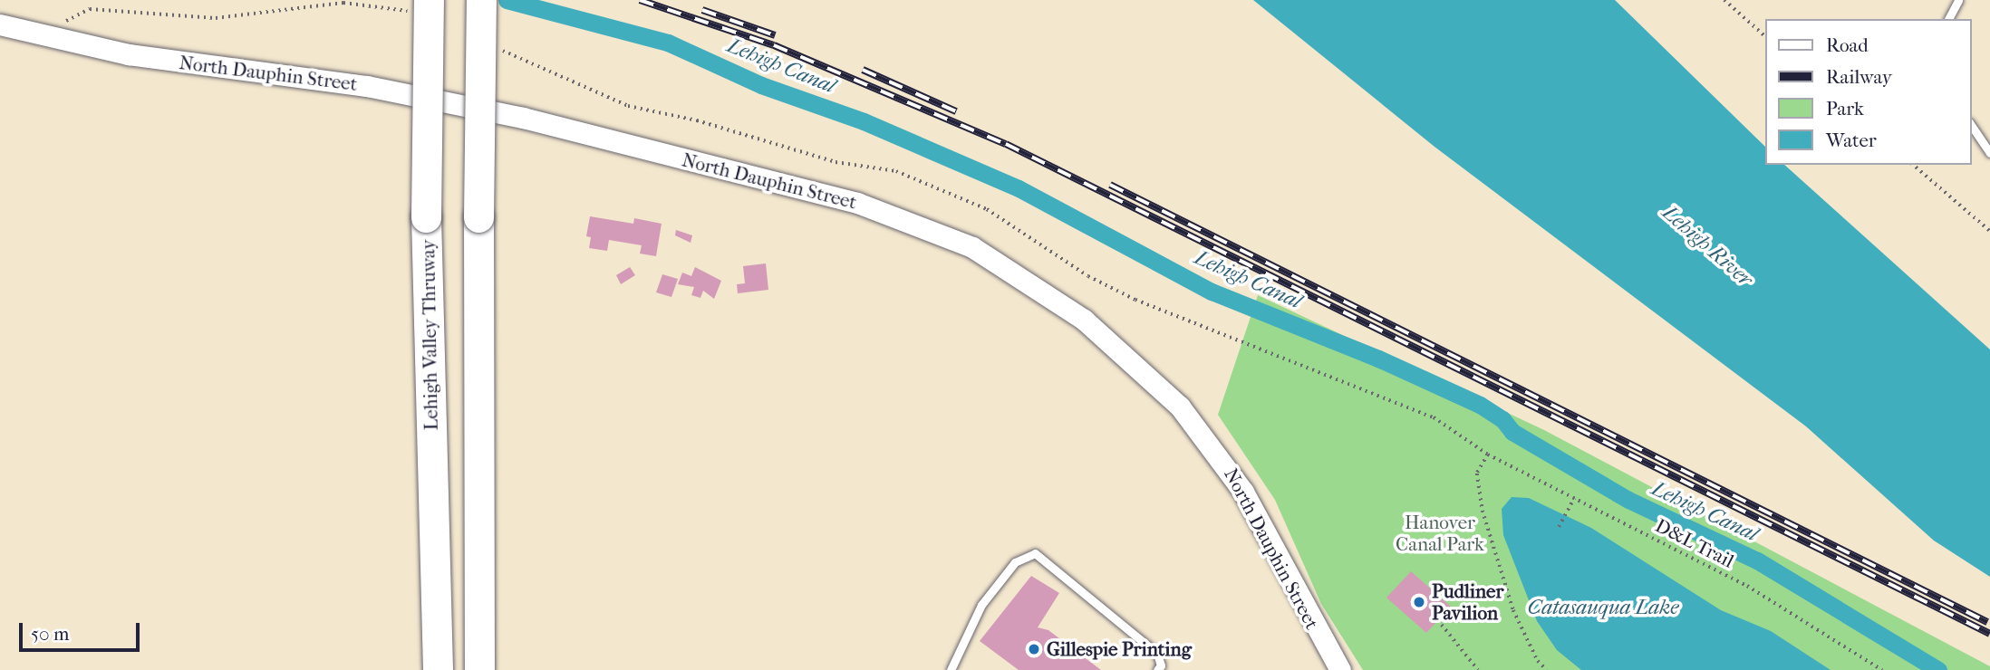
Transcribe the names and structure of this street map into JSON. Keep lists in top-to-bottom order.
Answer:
{
  "streets": {
    "highway": ["Lehigh Valley Thruway"],
    "street": ["North Dauphin Street"],
    "path": ["D&L Trail"]
  },
  "water": ["Lehigh Canal", "Lehigh River", "Catasauqua Lake"],
  "parks": ["Hanover Canal Park"],
  "places": ["Pudliner Pavilion", "Gillespie Printing"],
  "legend": [
    "Road",
    "Railway",
    "Park",
    "Water"
  ],
  "scale_bar": "50 m"
}
